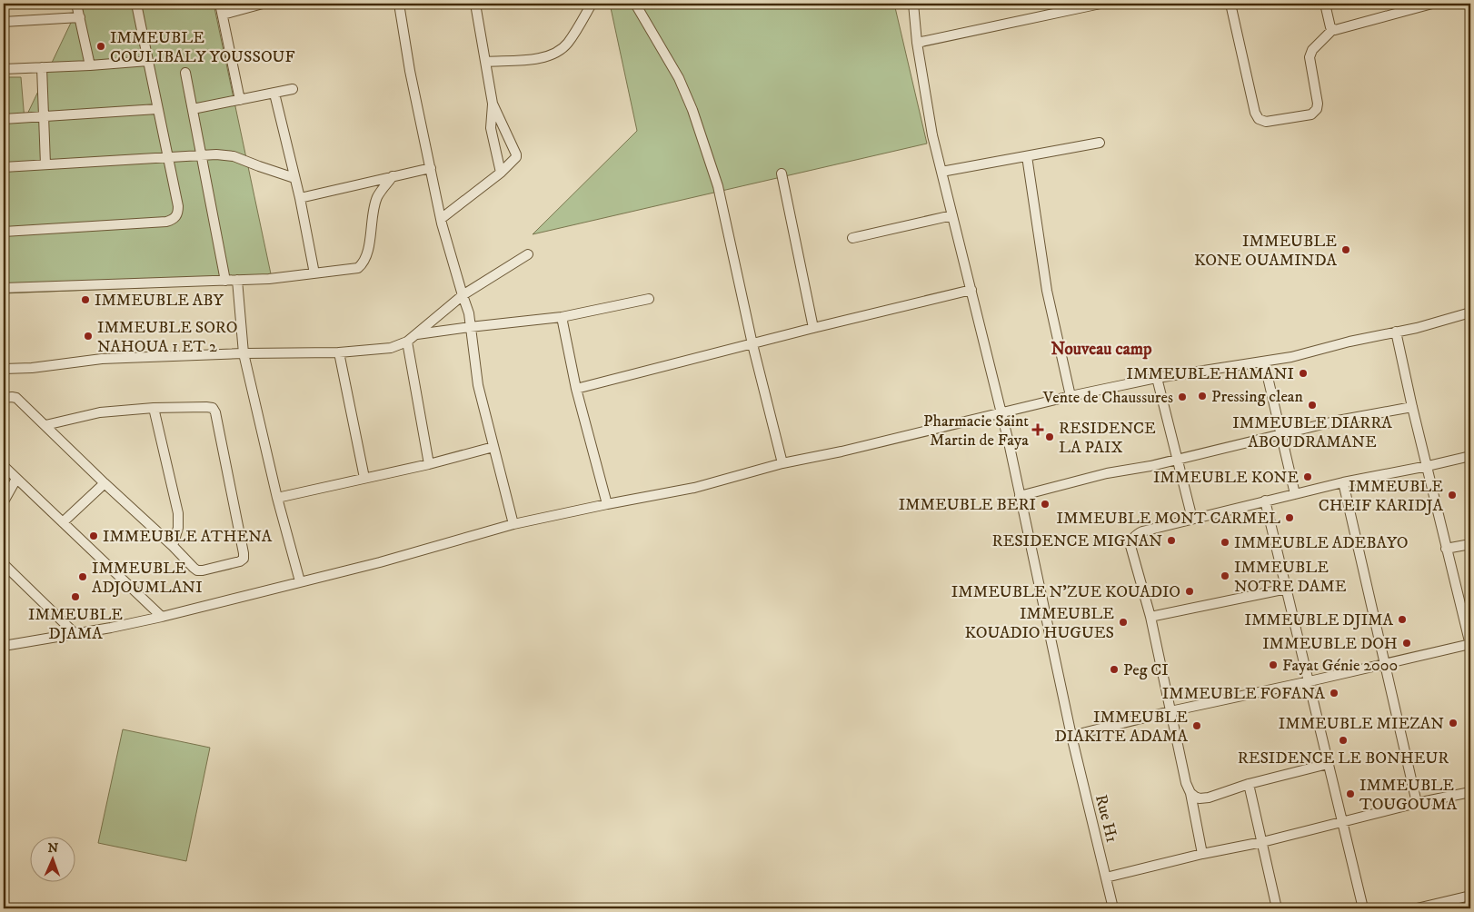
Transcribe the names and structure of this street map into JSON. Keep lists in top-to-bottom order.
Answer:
{
  "streets": {
    "street": ["Rue H1"]
  },
  "districts": ["Nouveau camp"],
  "places": {
    "other": [
      "IMMEUBLE COULIBALY YOUSSOUF",
      "IMMEUBLE KONE OUAMINDA",
      "IMMEUBLE ABY",
      "IMMEUBLE SORO NAHOUA 1 ET 2",
      "IMMEUBLE HAMANI",
      "Pressing clean",
      "Vente de Chaussures",
      "IMMEUBLE DIARRA ABOUDRAMANE",
      "RESIDENCE LA PAIX",
      "IMMEUBLE KONE",
      "IMMEUBLE CHEIF KARIDJA",
      "IMMEUBLE BERI",
      "IMMEUBLE MONT CARMEL",
      "IMMEUBLE ATHENA",
      "RESIDENCE MIGNAN",
      "IMMEUBLE ADEBAYO",
      "IMMEUBLE NOTRE DAME",
      "IMMEUBLE ADJOUMLANI",
      "IMMEUBLE N'ZUE KOUADIO",
      "IMMEUBLE DJAMA",
      "IMMEUBLE DJIMA",
      "IMMEUBLE KOUADIO HUGUES",
      "IMMEUBLE DOH",
      "Fayat Génie 2000",
      "Peg CI",
      "IMMEUBLE FOFANA",
      "IMMEUBLE MIEZAN",
      "IMMEUBLE DIAKITE ADAMA",
      "RESIDENCE LE BONHEUR",
      "IMMEUBLE TOUGOUMA"
    ],
    "health": ["Pharmacie Saint Martin de Faya"]
  },
  "north": "top"
}
